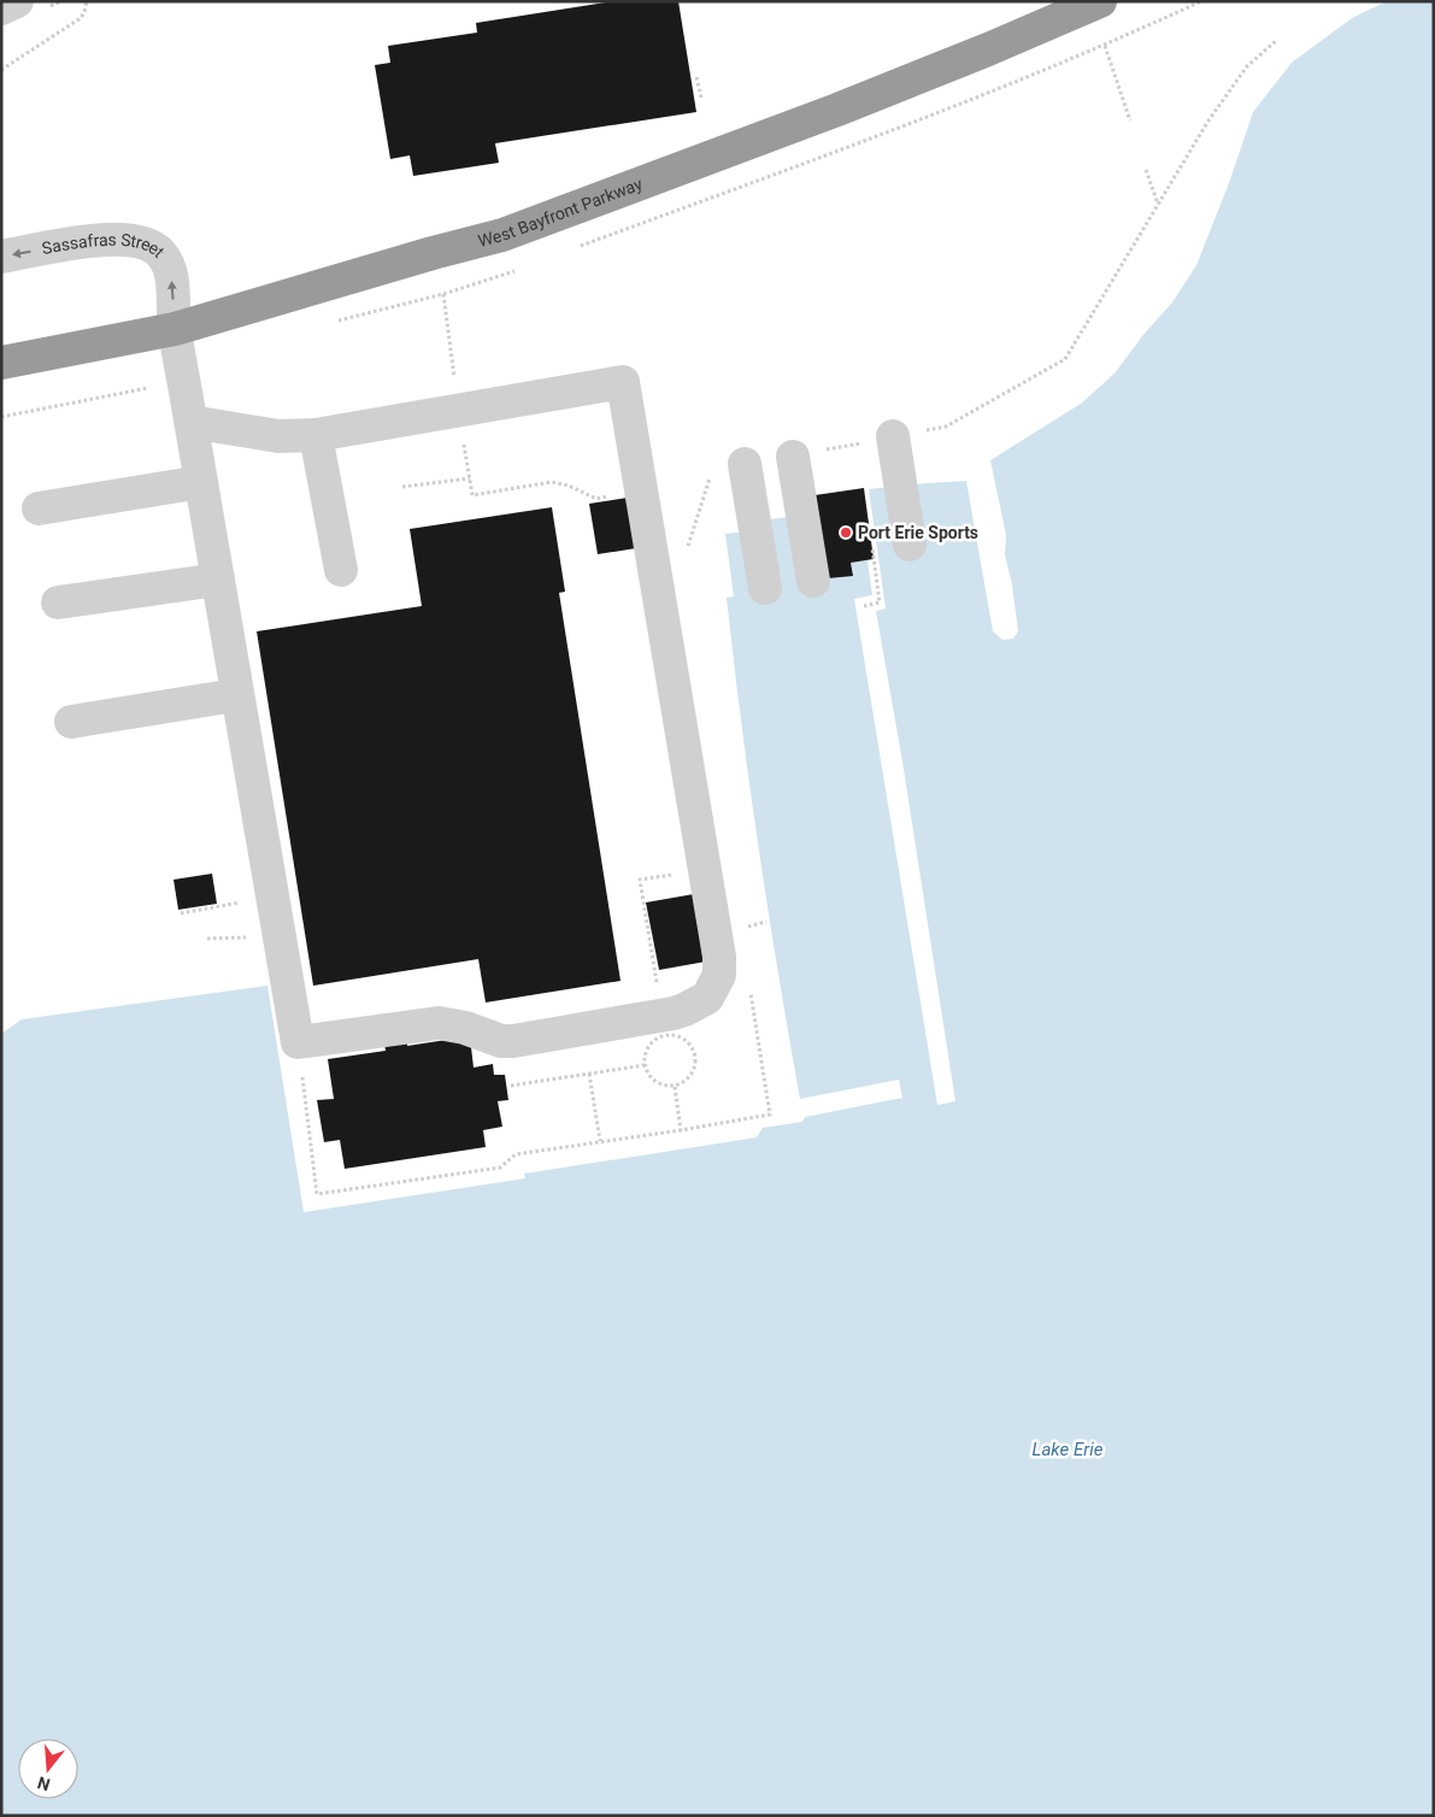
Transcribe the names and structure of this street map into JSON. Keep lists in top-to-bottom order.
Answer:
{
  "streets": {
    "highway": ["West Bayfront Parkway"],
    "street": ["Sassafras Street"]
  },
  "crossings": [
    ["West Bayfront Parkway", "Sassafras Street"]
  ],
  "water": ["Lake Erie"],
  "places": ["Port Erie Sports"],
  "north": "bottom"
}
